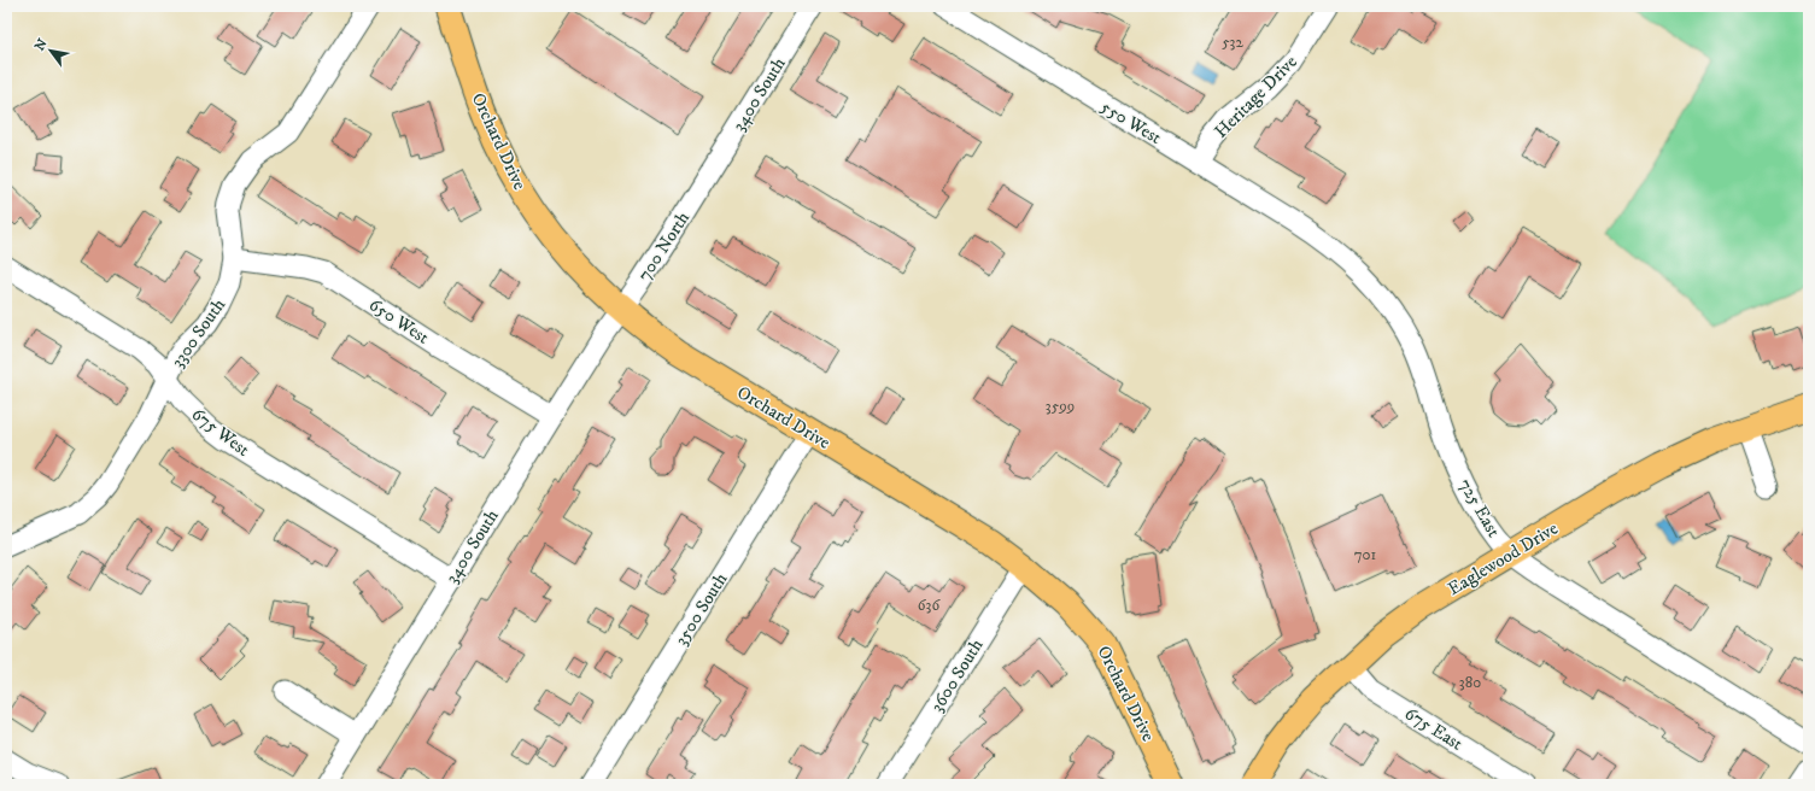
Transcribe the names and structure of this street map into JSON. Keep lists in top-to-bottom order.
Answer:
{
  "streets": {
    "main road": ["Orchard Drive", "Eaglewood Drive"],
    "street": [
      "3400 South",
      "Heritage Drive",
      "550 West",
      "700 North",
      "650 West",
      "3300 South",
      "675 West",
      "725 East",
      "3500 South",
      "3600 South",
      "675 East"
    ]
  },
  "crossings": [
    ["3400 South", "Orchard Drive"],
    ["3400 South", "700 North"],
    ["3400 South", "650 West"],
    ["3400 South", "675 West"],
    ["Heritage Drive", "550 West"],
    ["550 West", "725 East"],
    ["Orchard Drive", "700 North"],
    ["Orchard Drive", "3500 South"],
    ["Orchard Drive", "3600 South"],
    ["650 West", "3300 South"],
    ["3300 South", "675 West"],
    ["725 East", "Eaglewood Drive"],
    ["Eaglewood Drive", "675 East"]
  ],
  "house_numbers": [
    "532",
    "3599",
    "701",
    "636",
    "380"
  ],
  "north": "top left"
}
